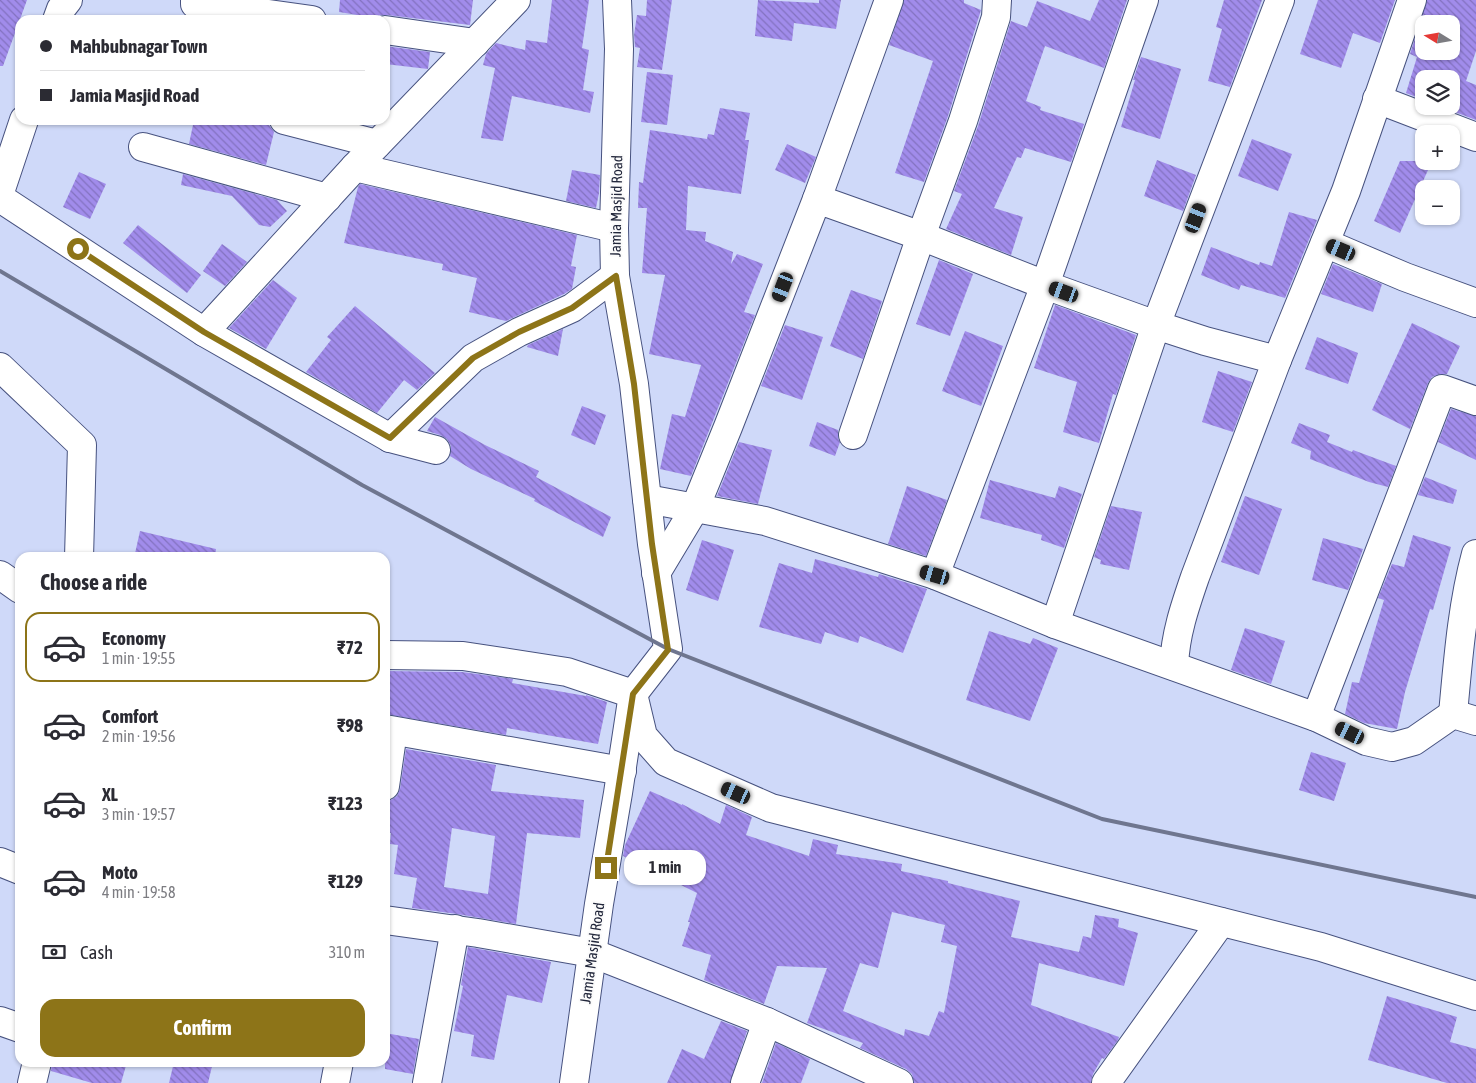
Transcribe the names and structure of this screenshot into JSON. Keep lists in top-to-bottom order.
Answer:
{
  "streets": {
    "street": ["Jamia Masjid Road"]
  },
  "north": "left",
  "page": {
    "map_buttons": ["+", "−"],
    "banner": ["Mahbubnagar Town", "Jamia Masjid Road"],
    "heading": "Choose a ride",
    "list": [
      {
        "name": "Economy",
        "note": "1 min · 19:55",
        "value": "₹72"
      },
      {
        "name": "Comfort",
        "note": "2 min · 19:56",
        "value": "₹98"
      },
      {
        "name": "XL",
        "note": "3 min · 19:57",
        "value": "₹123"
      },
      {
        "name": "Moto",
        "note": "4 min · 19:58",
        "value": "₹129"
      }
    ],
    "bubble": "1 min",
    "pay": ["Cash", "310 m"],
    "buttons": "Confirm"
  }
}
